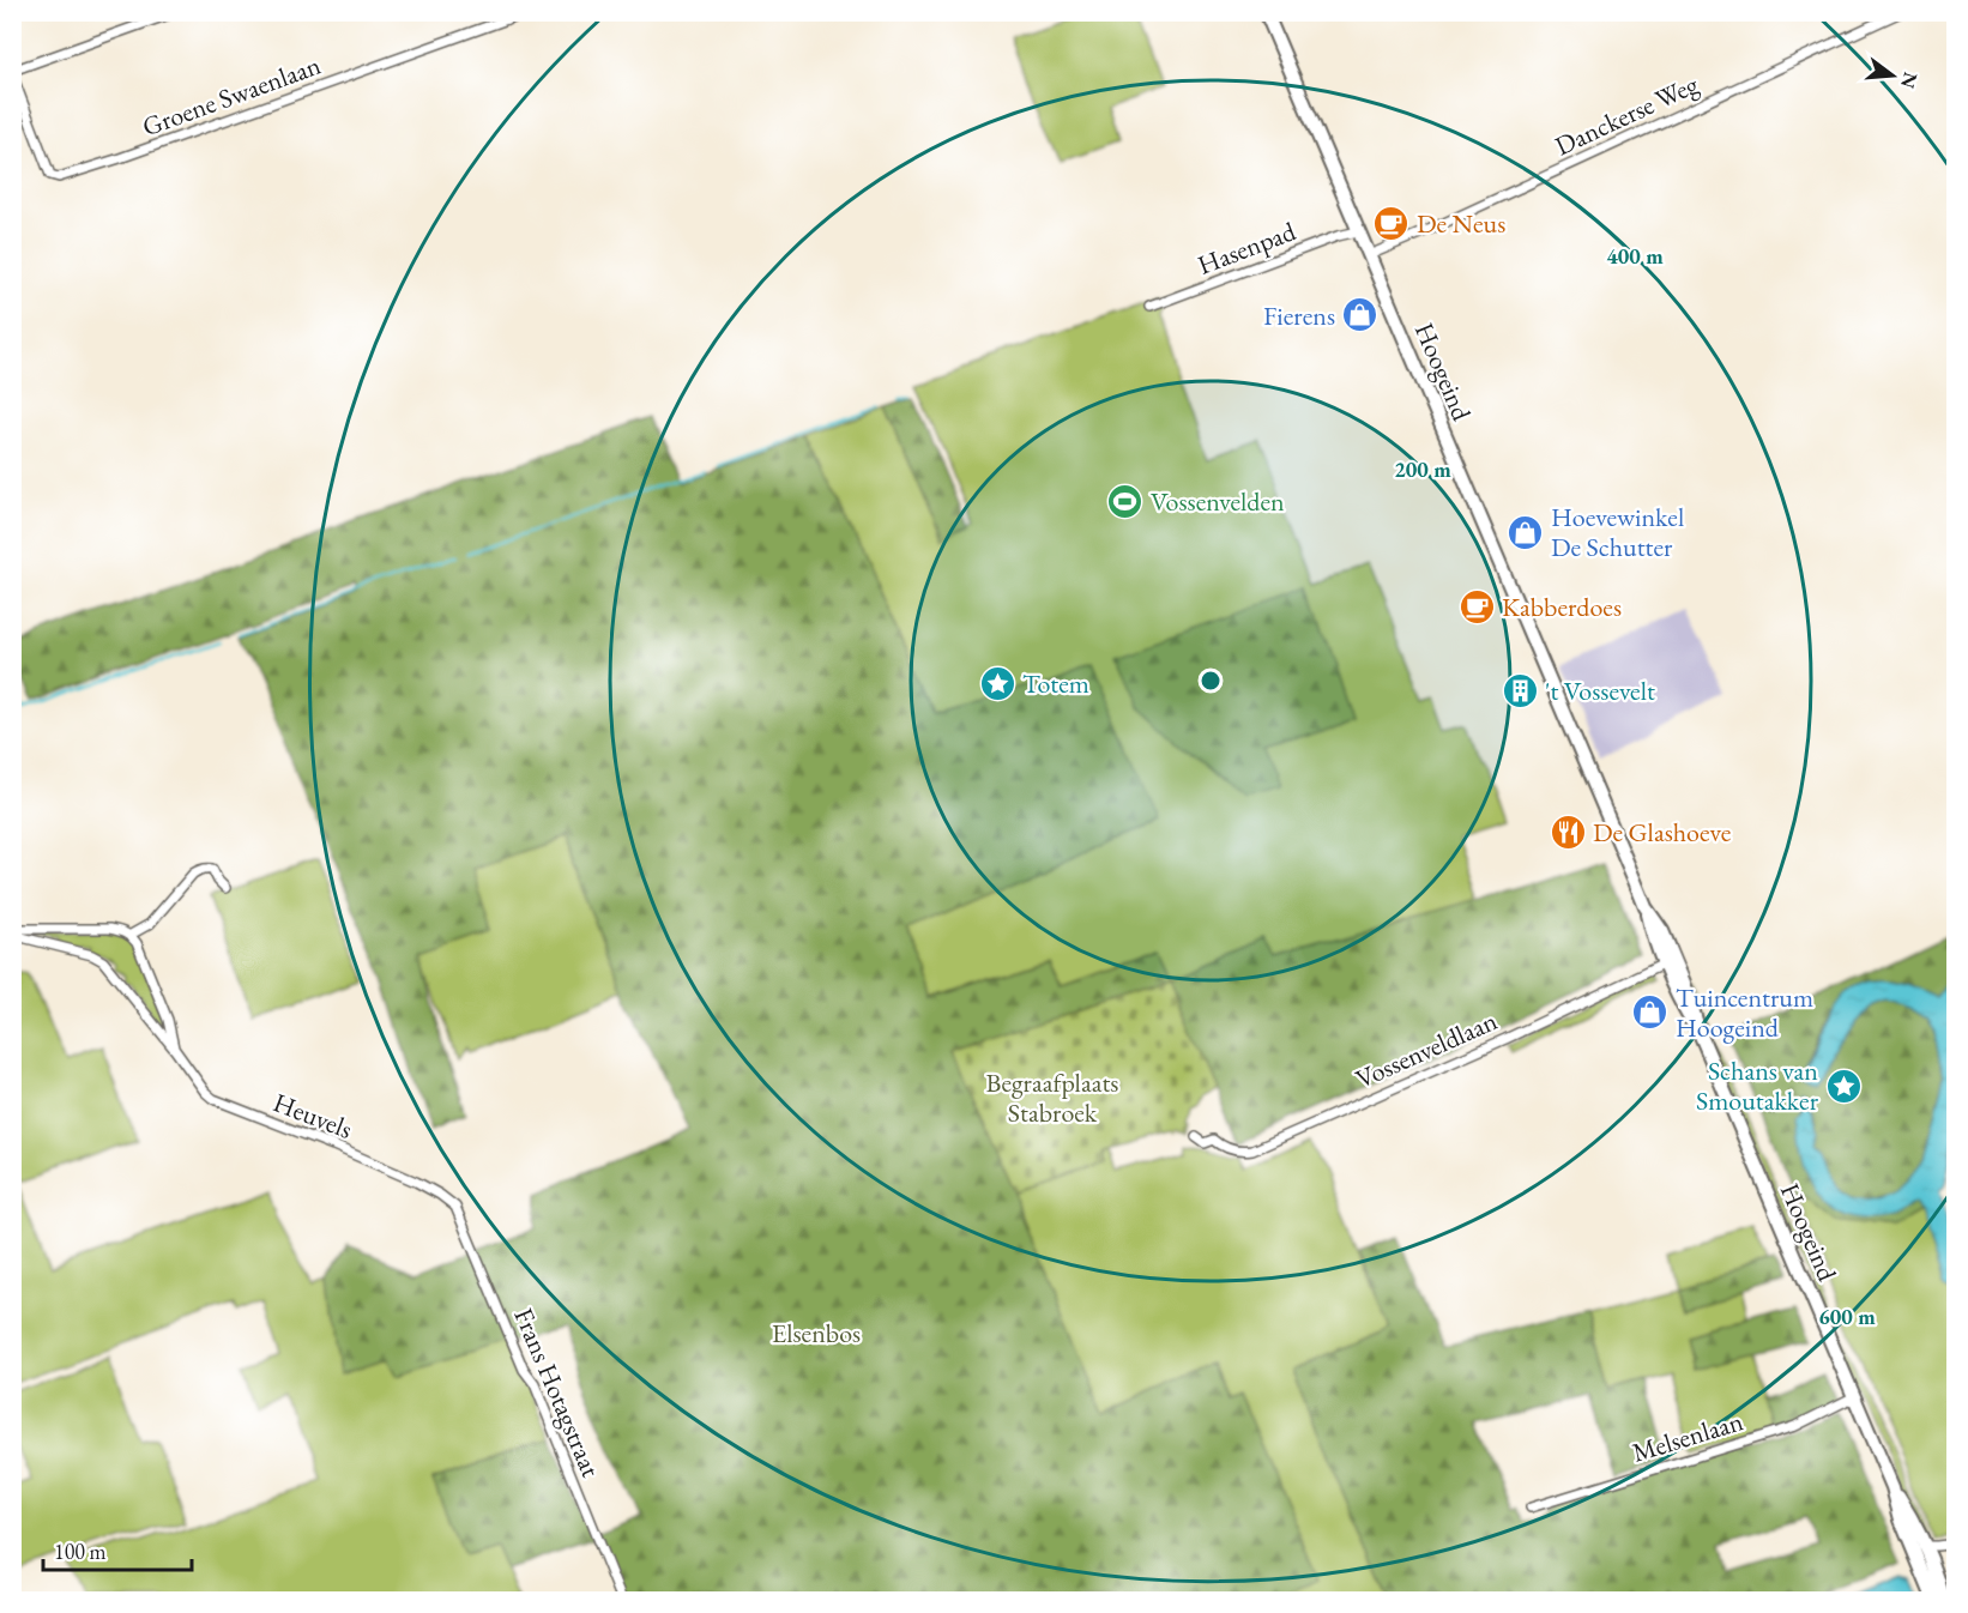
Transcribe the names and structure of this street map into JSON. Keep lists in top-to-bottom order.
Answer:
{
  "streets": {
    "main road": ["Hoogeind"],
    "street": [
      "Groene Swaenlaan",
      "Danckerse Weg",
      "Hasenpad",
      "Vossenveldlaan",
      "Heuvels",
      "Frans Hotagstraat",
      "Melsenlaan"
    ]
  },
  "crossings": [
    ["Danckerse Weg", "Hoogeind"],
    ["Hasenpad", "Hoogeind"],
    ["Hoogeind", "Vossenveldlaan"],
    ["Hoogeind", "Melsenlaan"],
    ["Heuvels", "Frans Hotagstraat"]
  ],
  "parks": ["Begraafplaats Stabroek", "Elsenbos"],
  "places": {
    "cafe": ["De Neus", "Kabberdoes"],
    "shop": ["Fierens", "Hoevewinkel De Schutter", "Tuincentrum Hoogeind"],
    "sports": ["Vossenvelden"],
    "place": ["Totem", "Schans van Smoutakker"],
    "building": ["'t Vossevelt"],
    "restaurant": ["De Glashoeve"]
  },
  "scale_bar": "100 m",
  "north": "right",
  "rings": ["400 m", "200 m", "600 m"]
}
